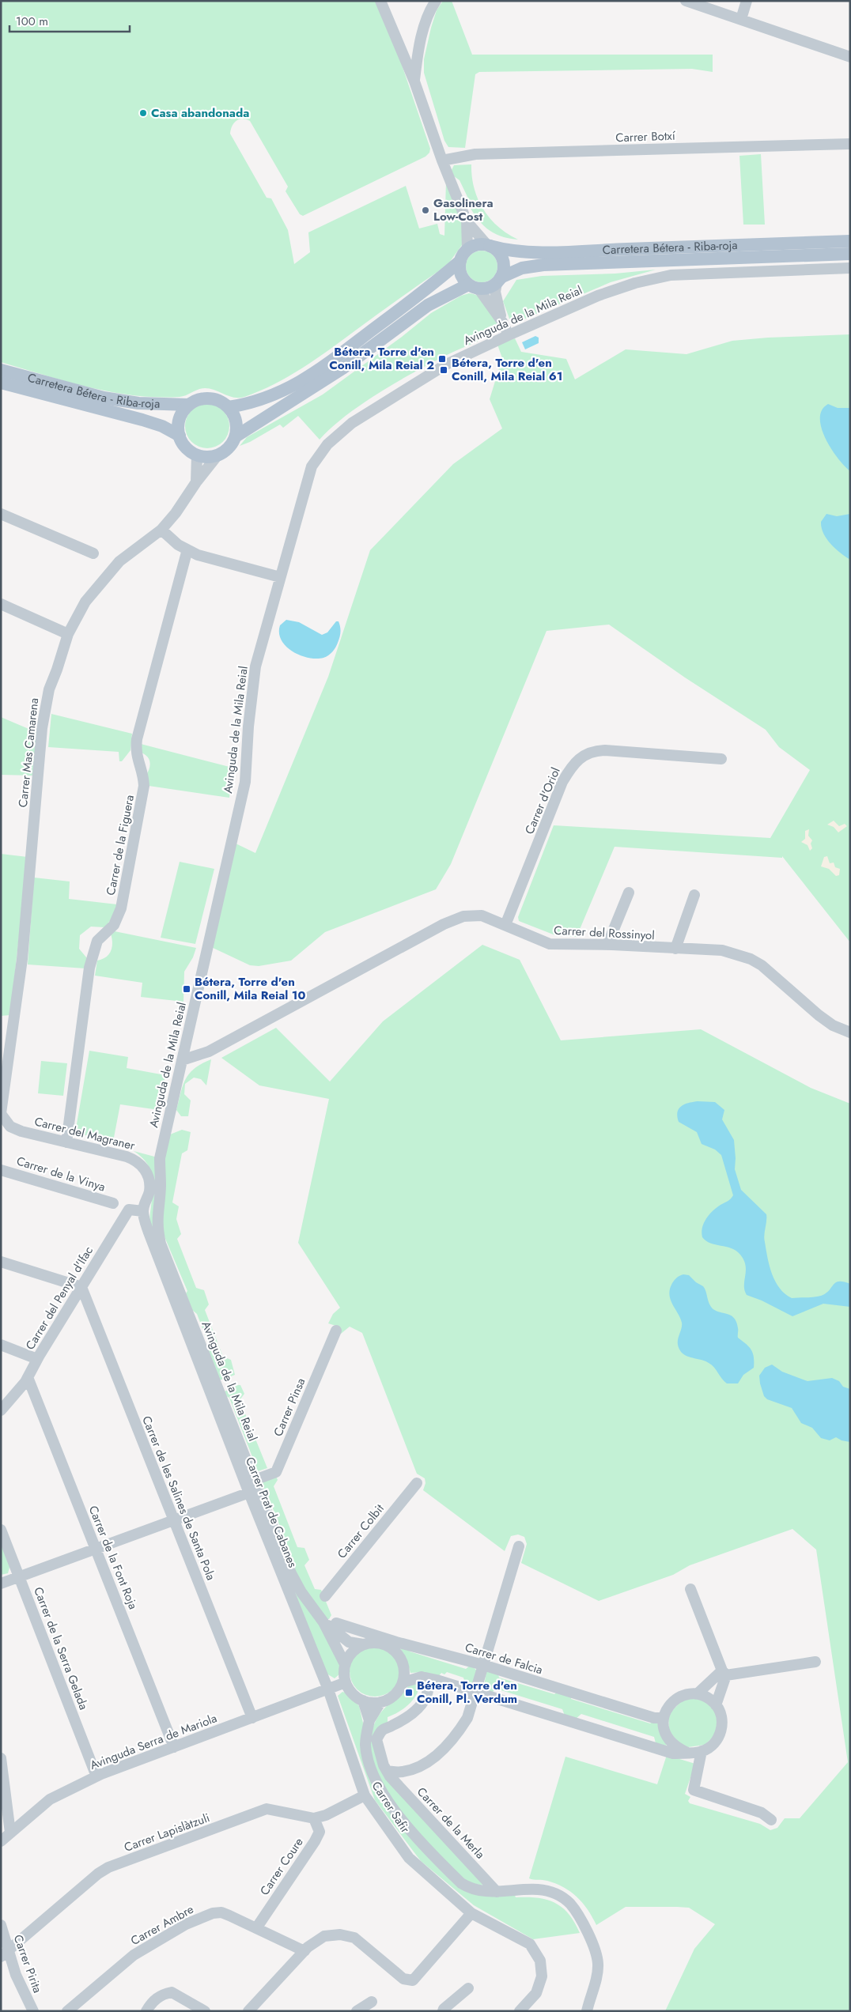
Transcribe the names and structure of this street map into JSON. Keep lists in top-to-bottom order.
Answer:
{
  "streets": {
    "main road": ["Carretera Bétera - Riba-roja"],
    "street": [
      "Carrer Botxí",
      "Avinguda de la Mila Reial",
      "Carrer Mas Camarena",
      "Carrer d'Oriol",
      "Carrer de la Figuera",
      "Carrer del Rossinyol",
      "Carrer del Magraner",
      "Carrer de la Vinya",
      "Carrer del Penyal d'Ifac",
      "Carrer Pinsa",
      "Carrer de les Salines de Santa Pola",
      "Carrer Prat de Cabanes",
      "Carrer Colbit",
      "Carrer de la Font Roja",
      "Carrer de la Serra Gelada",
      "Carrer de Falcia",
      "Avinguda Serra de Mariola",
      "Carrer Safir",
      "Carrer de la Merla",
      "Carrer Lapislàtzuli",
      "Carrer Coure",
      "Carrer Ambre",
      "Carrer Pirita"
    ]
  },
  "crossings": [
    ["Carretera Bétera - Riba-roja", "Carrer Mas Camarena"],
    ["Avinguda de la Mila Reial", "Carrer del Rossinyol"],
    ["Avinguda de la Mila Reial", "Carrer Pinsa"],
    ["Avinguda de la Mila Reial", "Avinguda Serra de Mariola"],
    ["Carrer Mas Camarena", "Carrer del Magraner"],
    ["Carrer d'Oriol", "Carrer del Rossinyol"],
    ["Carrer de la Figuera", "Carrer del Magraner"],
    ["Carrer del Magraner", "Carrer del Penyal d'Ifac"],
    ["Carrer del Magraner", "Carrer Prat de Cabanes"],
    ["Carrer del Penyal d'Ifac", "Carrer de les Salines de Santa Pola"],
    ["Carrer del Penyal d'Ifac", "Carrer Prat de Cabanes"],
    ["Carrer del Penyal d'Ifac", "Carrer de la Font Roja"],
    ["Carrer de les Salines de Santa Pola", "Avinguda Serra de Mariola"],
    ["Carrer Prat de Cabanes", "Avinguda Serra de Mariola"],
    ["Carrer Prat de Cabanes", "Carrer Safir"],
    ["Carrer de la Font Roja", "Avinguda Serra de Mariola"],
    ["Carrer de la Serra Gelada", "Avinguda Serra de Mariola"],
    ["Avinguda Serra de Mariola", "Carrer Safir"],
    ["Carrer Lapislàtzuli", "Carrer Coure"],
    ["Carrer Lapislàtzuli", "Carrer Pirita"],
    ["Carrer Coure", "Carrer Ambre"]
  ],
  "places": {
    "other": ["Casa abandonada", "Gasolinera Low-Cost"],
    "transit": [
      "Bétera, Torre d'en Conill, Mila Reial 2",
      "Bétera, Torre d'en Conill, Mila Reial 61",
      "Bétera, Torre d'en Conill, Mila Reial 10",
      "Bétera, Torre d'en Conill, Pl. Verdum"
    ]
  },
  "scale_bar": "100 m"
}
